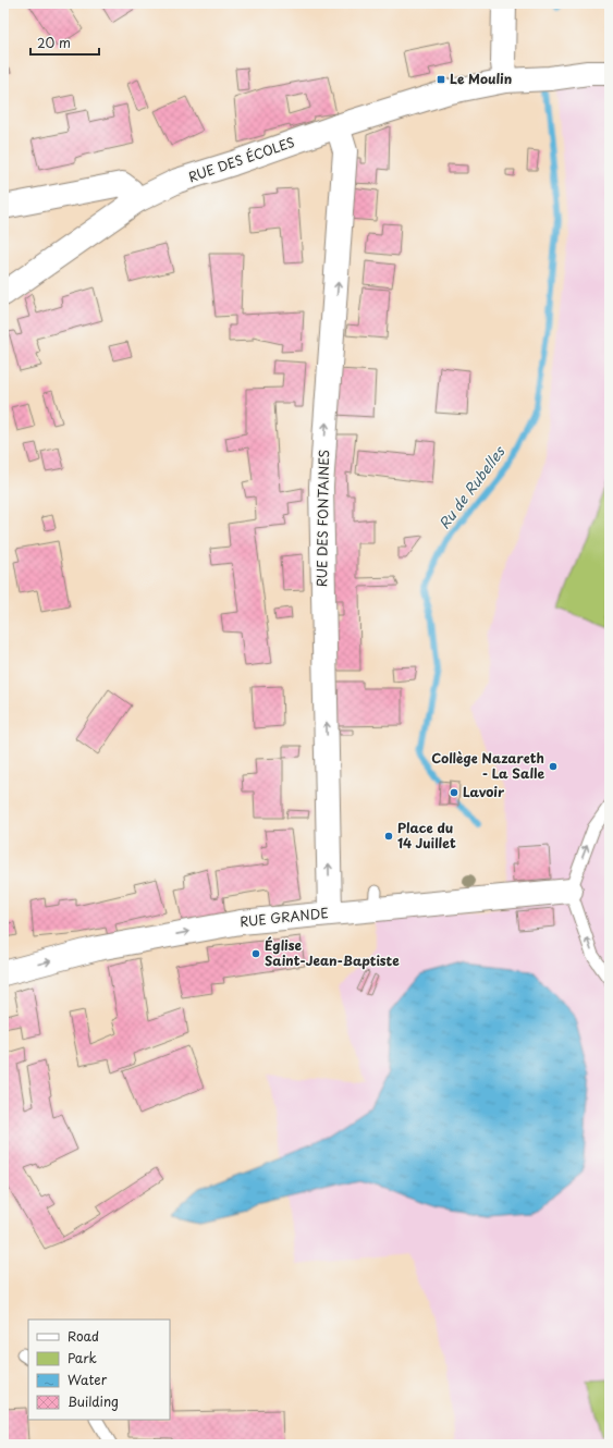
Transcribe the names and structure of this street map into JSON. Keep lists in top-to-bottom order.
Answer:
{
  "streets": {
    "street": ["RUE DES ÉCOLES", "RUE DES FONTAINES", "RUE GRANDE"]
  },
  "crossings": [
    ["RUE DES ÉCOLES", "RUE DES FONTAINES"],
    ["RUE DES FONTAINES", "RUE GRANDE"]
  ],
  "one_way": ["RUE DES FONTAINES", "RUE GRANDE"],
  "water": ["Ru de Rubelles"],
  "places": {
    "transit": ["Le Moulin"],
    "other": [
      "Collège Nazareth - La Salle",
      "Lavoir",
      "Place du 14 Juillet",
      "Église Saint-Jean-Baptiste"
    ]
  },
  "legend": [
    "Road",
    "Park",
    "Water",
    "Building"
  ],
  "scale_bar": "20 m"
}
